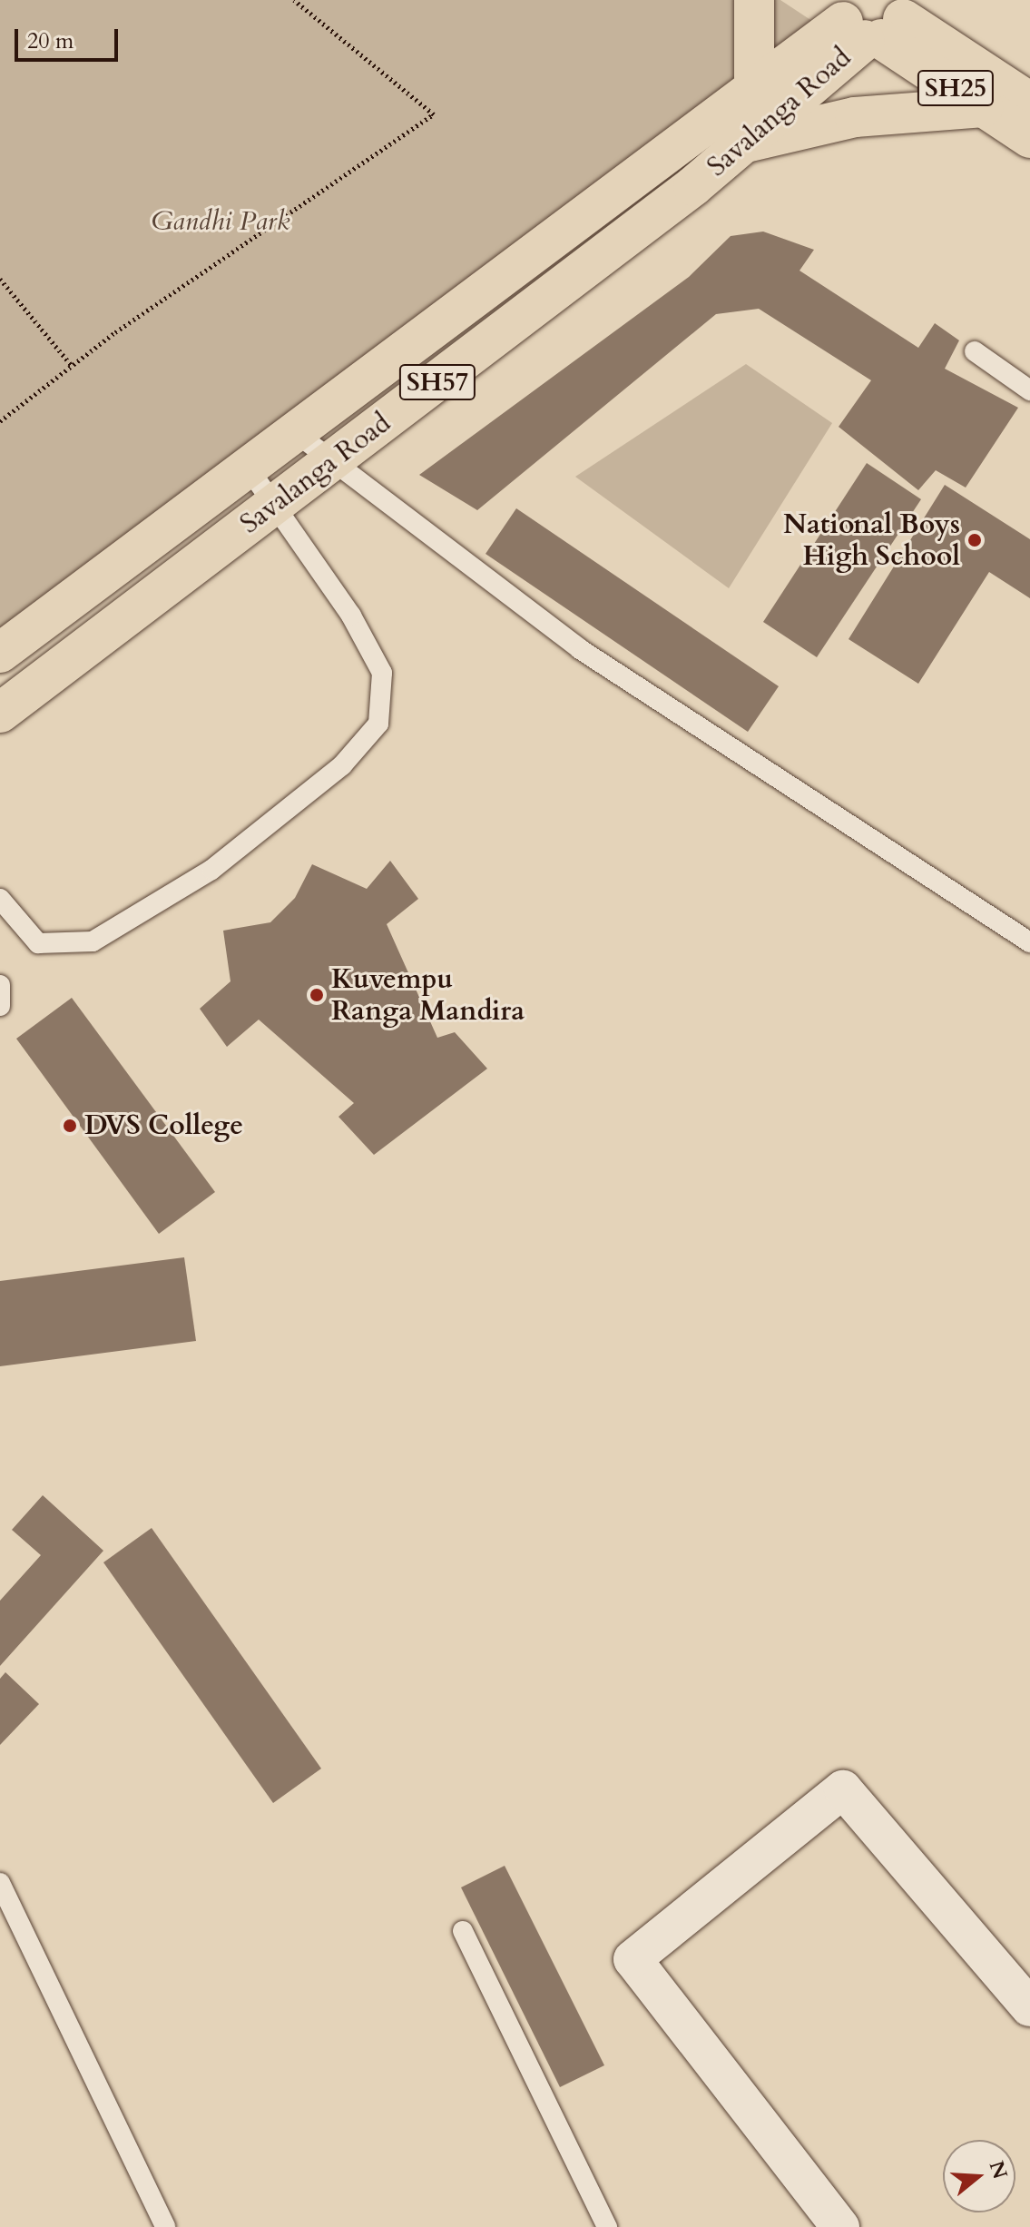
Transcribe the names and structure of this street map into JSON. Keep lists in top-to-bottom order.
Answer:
{
  "streets": {
    "main road": ["SH25", "Savalanga Road", "SH57"]
  },
  "crossings": [
    ["SH25", "Savalanga Road"]
  ],
  "parks": ["Gandhi Park"],
  "places": ["National Boys High School", "Kuvempu Ranga Mandira", "DVS College"],
  "scale_bar": "20 m",
  "north": "right"
}
